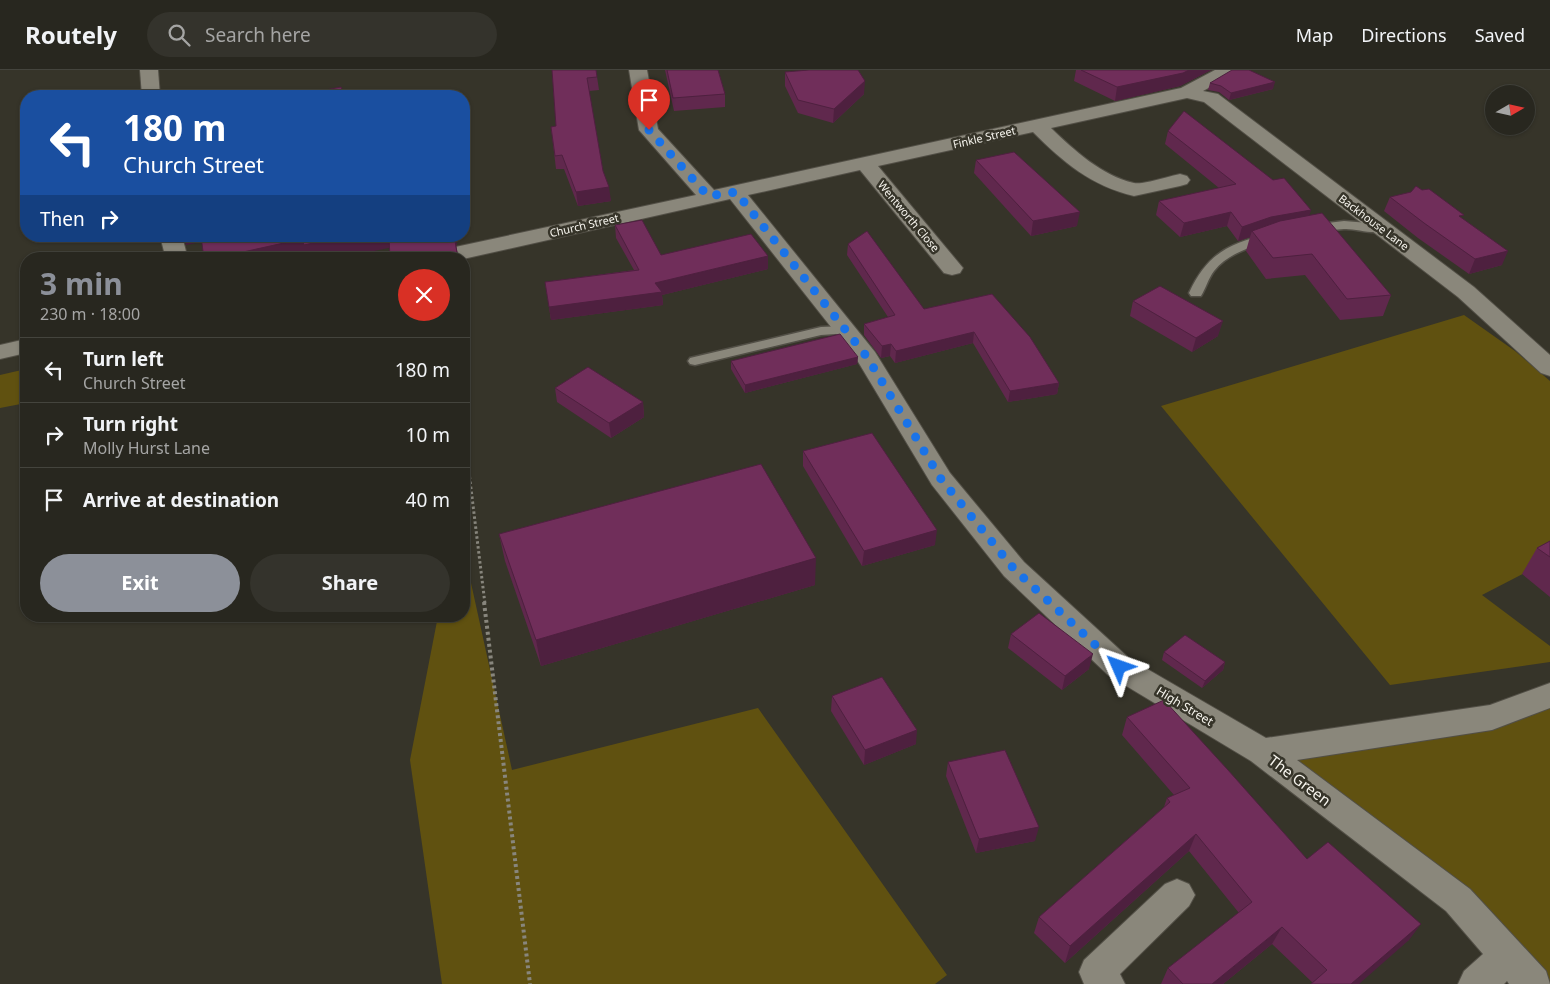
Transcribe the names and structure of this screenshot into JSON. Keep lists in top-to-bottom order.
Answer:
{
  "streets": {
    "street": [
      "Finkle Street",
      "Wentworth Close",
      "Backhouse Lane",
      "Church Street",
      "High Street",
      "The Green"
    ]
  },
  "crossings": [
    ["Finkle Street", "Wentworth Close"],
    ["Finkle Street", "Backhouse Lane"],
    ["Finkle Street", "Church Street"],
    ["Finkle Street", "High Street"],
    ["Church Street", "High Street"],
    ["High Street", "The Green"]
  ],
  "north": "right",
  "page": {
    "header": "Routely",
    "search": "Search here",
    "nav": ["Map", "Directions", "Saved"],
    "turn": ["180 m", "Church Street"],
    "then": "Then",
    "heading": ["3 min", "230 m · 18:00"],
    "list": [
      {
        "name": "Turn left",
        "note": "Church Street",
        "value": "180 m"
      },
      {
        "name": "Turn right",
        "note": "Molly Hurst Lane",
        "value": "10 m"
      },
      {
        "name": "Arrive at destination",
        "value": "40 m"
      }
    ],
    "buttons": ["Exit", "Share"]
  }
}
